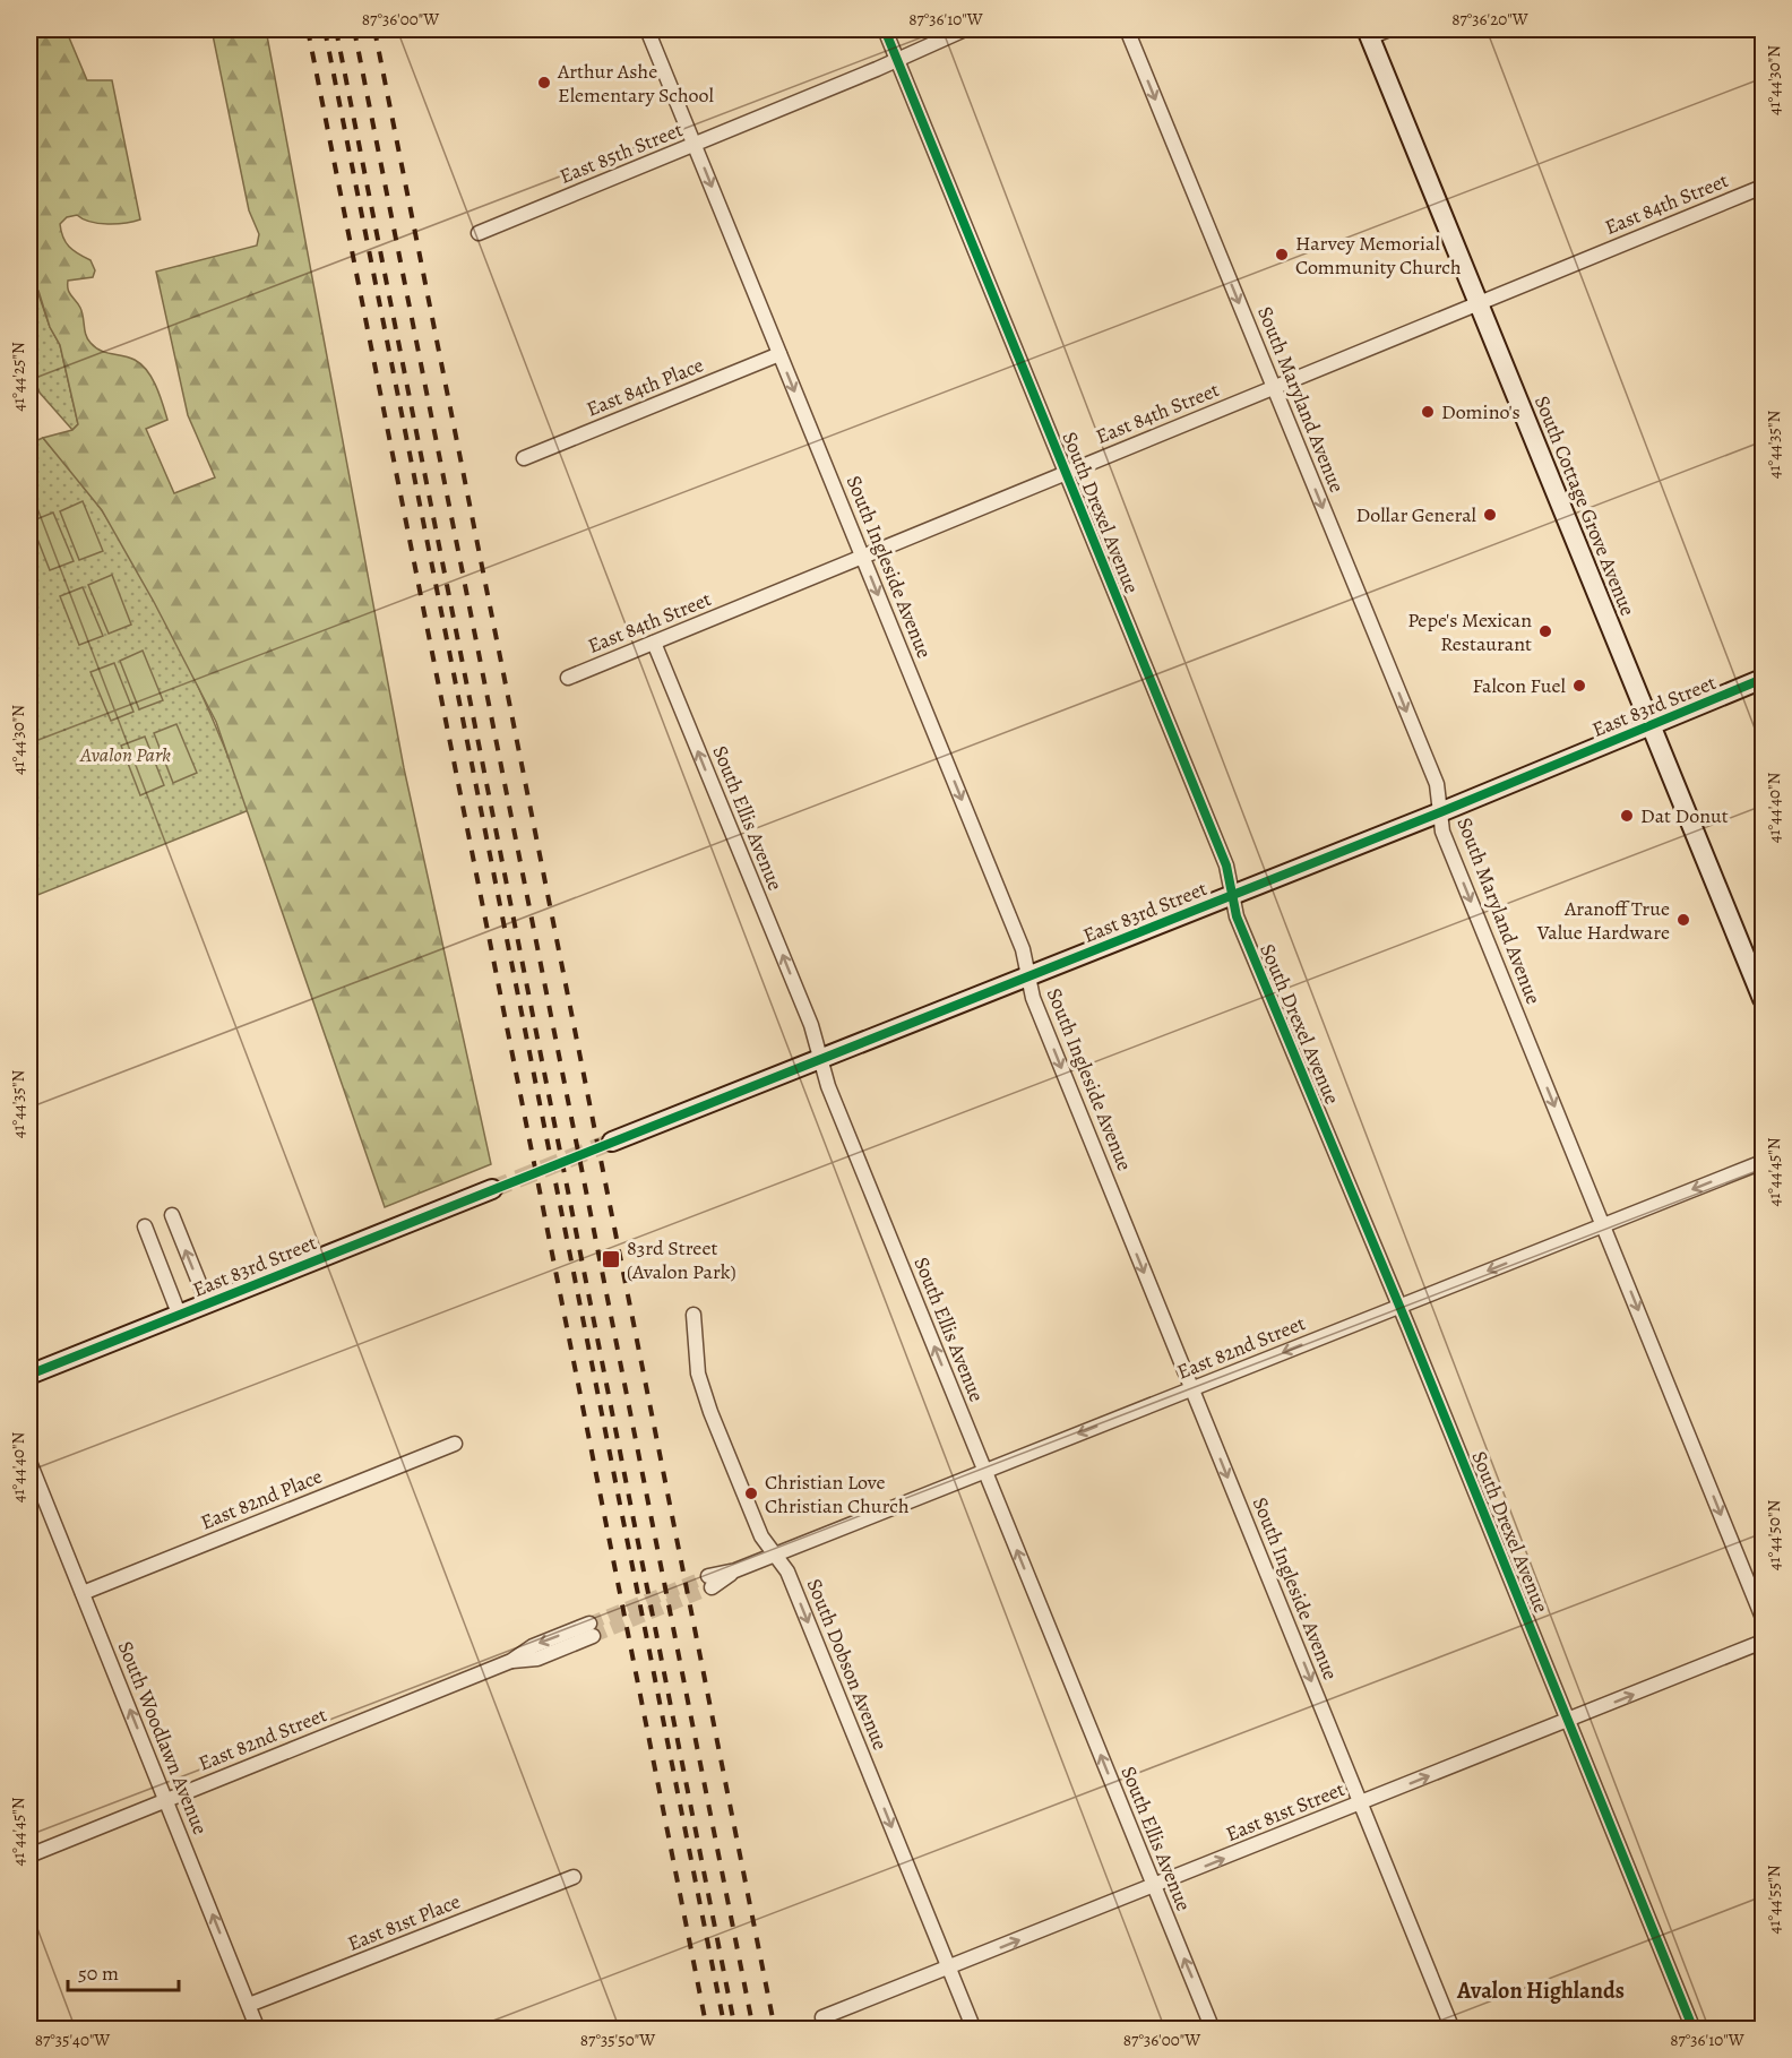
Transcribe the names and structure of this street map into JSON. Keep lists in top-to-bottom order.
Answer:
{
  "streets": {
    "street": [
      "East 85th Street",
      "East 84th Street",
      "East 84th Place",
      "South Maryland Avenue",
      "South Cottage Grove Avenue",
      "South Drexel Avenue",
      "South Ingleside Avenue",
      "East 83rd Street",
      "South Ellis Avenue",
      "East 82nd Street",
      "East 82nd Place",
      "South Dobson Avenue",
      "South Woodlawn Avenue",
      "East 81st Street",
      "East 81st Place"
    ]
  },
  "crossings": [
    ["East 85th Street", "South Drexel Avenue"],
    ["East 85th Street", "South Ingleside Avenue"],
    ["East 84th Street", "South Maryland Avenue"],
    ["East 84th Street", "South Cottage Grove Avenue"],
    ["East 84th Street", "South Drexel Avenue"],
    ["East 84th Street", "South Ingleside Avenue"],
    ["East 84th Street", "South Ellis Avenue"],
    ["East 84th Place", "South Ingleside Avenue"],
    ["South Maryland Avenue", "East 83rd Street"],
    ["South Maryland Avenue", "East 82nd Street"],
    ["South Cottage Grove Avenue", "East 83rd Street"],
    ["South Drexel Avenue", "East 83rd Street"],
    ["South Drexel Avenue", "East 82nd Street"],
    ["South Drexel Avenue", "East 81st Street"],
    ["South Ingleside Avenue", "East 83rd Street"],
    ["South Ingleside Avenue", "East 82nd Street"],
    ["South Ingleside Avenue", "East 81st Street"],
    ["East 83rd Street", "South Ellis Avenue"],
    ["South Ellis Avenue", "East 82nd Street"],
    ["South Ellis Avenue", "East 81st Street"],
    ["East 82nd Street", "South Dobson Avenue"],
    ["East 82nd Street", "South Woodlawn Avenue"],
    ["East 82nd Place", "South Woodlawn Avenue"],
    ["South Dobson Avenue", "East 81st Street"],
    ["South Woodlawn Avenue", "East 81st Place"]
  ],
  "one_way": [
    "South Maryland Avenue",
    "South Ingleside Avenue",
    "South Ellis Avenue",
    "East 82nd Street",
    "South Dobson Avenue",
    "South Woodlawn Avenue",
    "East 81st Street"
  ],
  "districts": ["Avalon Highlands"],
  "parks": ["Avalon Park"],
  "places": {
    "other": [
      "Arthur Ashe Elementary School",
      "Harvey Memorial Community Church",
      "Domino's",
      "Dollar General",
      "Pepe's Mexican Restaurant",
      "Falcon Fuel",
      "Dat Donut",
      "Aranoff True Value Hardware",
      "Christian Love Christian Church"
    ],
    "transit": ["83rd Street (Avalon Park)"]
  },
  "scale_bar": "50 m",
  "coordinates": [
    "87°36'00\"W",
    "87°36'10\"W",
    "87°36'20\"W",
    "41°44'30\"N",
    "41°44'25\"N",
    "41°44'35\"N",
    "41°44'40\"N",
    "41°44'45\"N",
    "41°44'50\"N",
    "41°44'55\"N",
    "87°35'40\"W",
    "87°35'50\"W"
  ]
}
